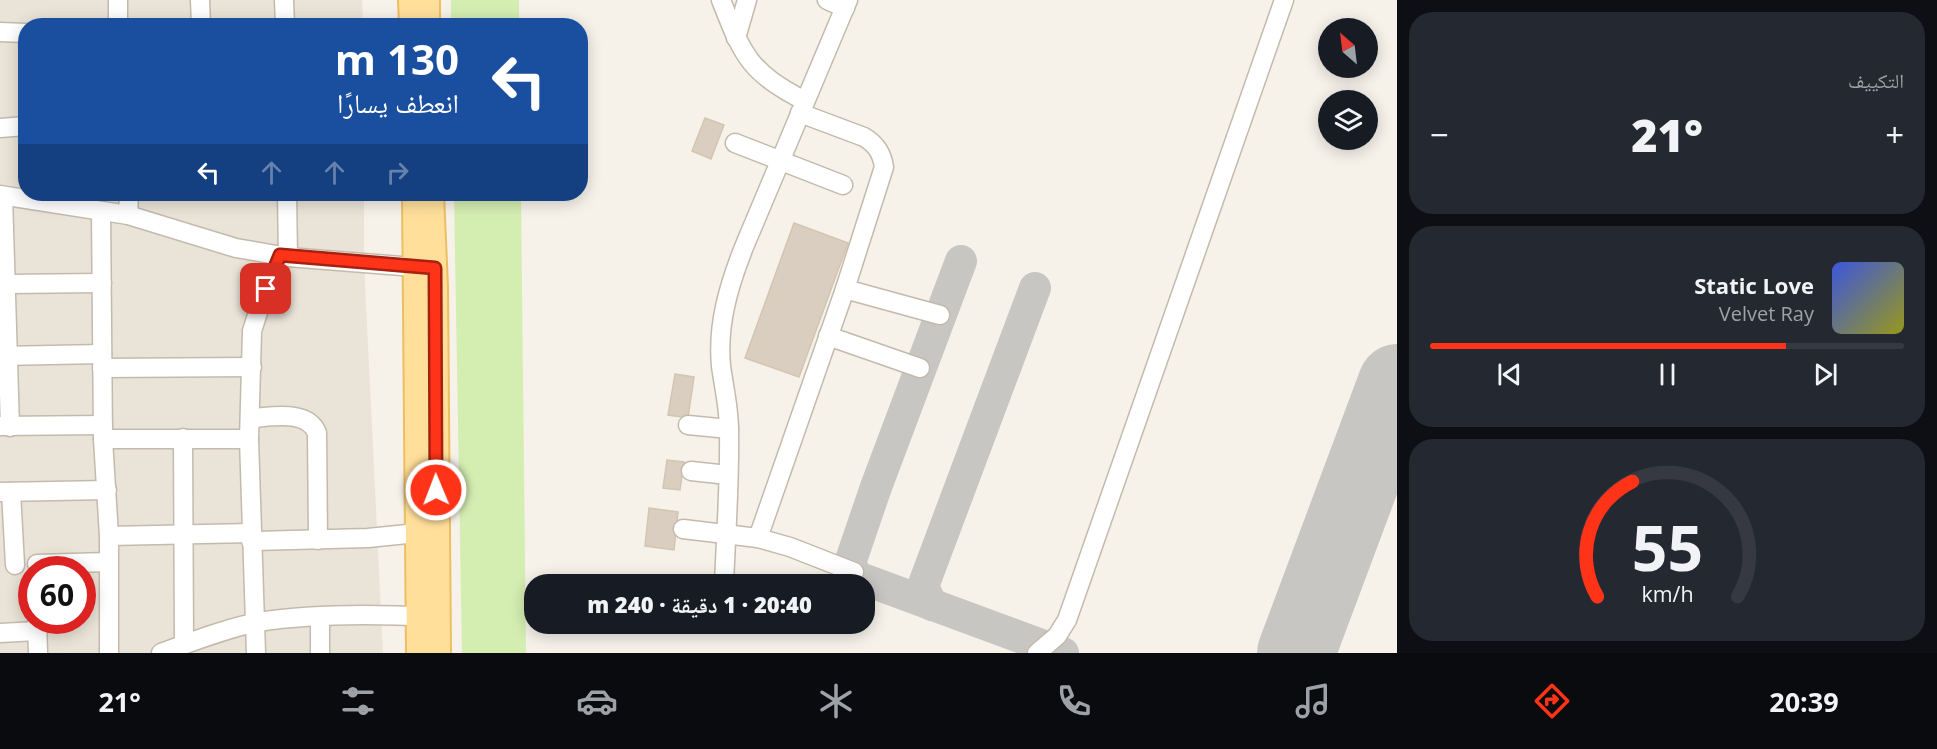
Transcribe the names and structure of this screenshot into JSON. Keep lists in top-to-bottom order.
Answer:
{
  "north": "top left",
  "page": {
    "tile": "التكييف",
    "turn": ["130 m", "انعطف يسارًا"],
    "heat": ["−", "21°", "+"],
    "song": ["Static Love", "Velvet Ray"],
    "limit": "60",
    "trip": "20:40 · 1 دقيقة · 240 m",
    "tabs": ["20:39", "21°"],
    "gauge": ["55", "km/h"]
  }
}
